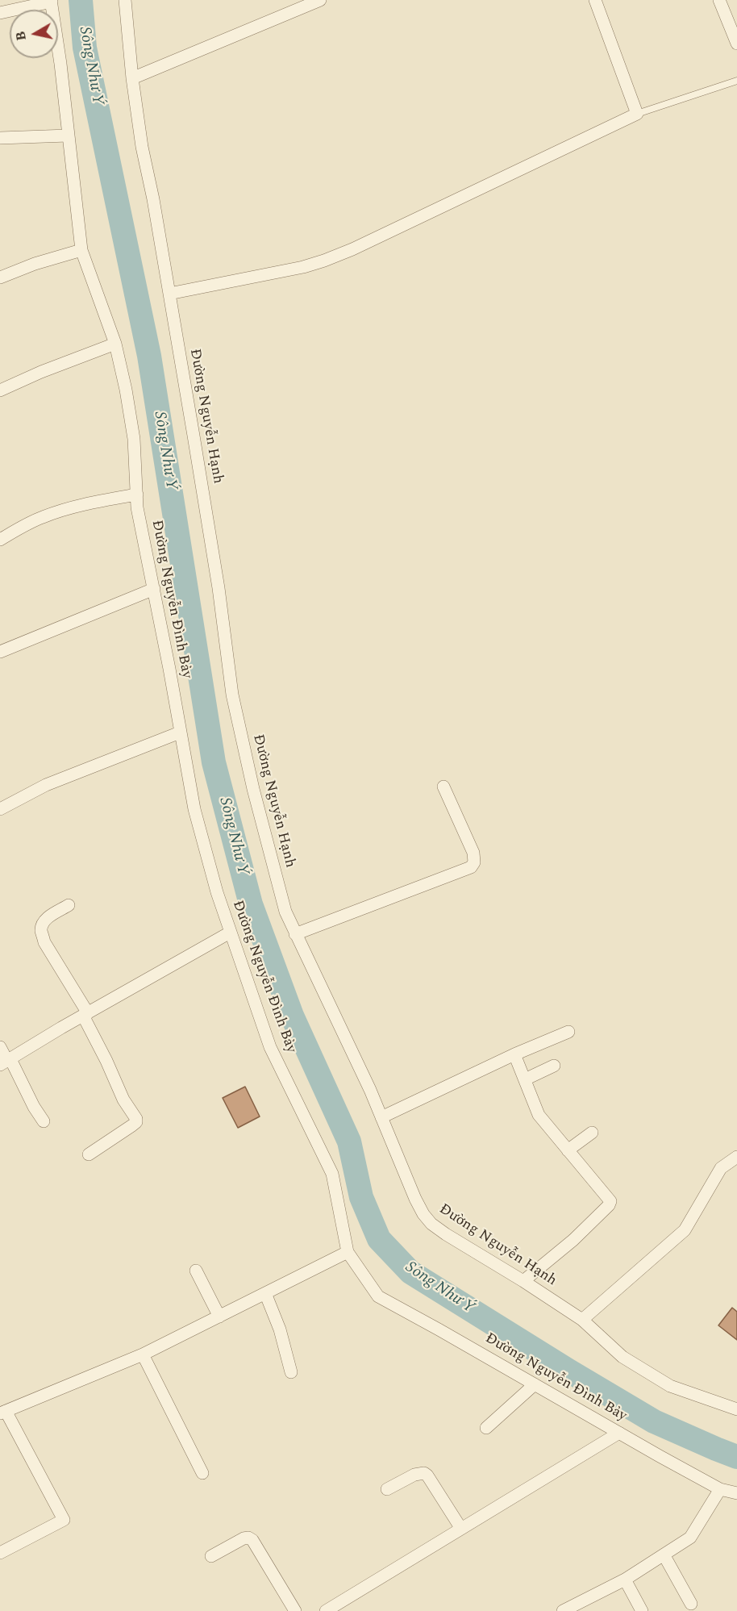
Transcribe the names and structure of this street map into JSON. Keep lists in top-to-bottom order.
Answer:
{
  "streets": {
    "street": ["Đường Nguyễn Hạnh", "Đường Nguyễn Đình Bảy"]
  },
  "water": ["Sông Như Ý"],
  "north": "left"
}
